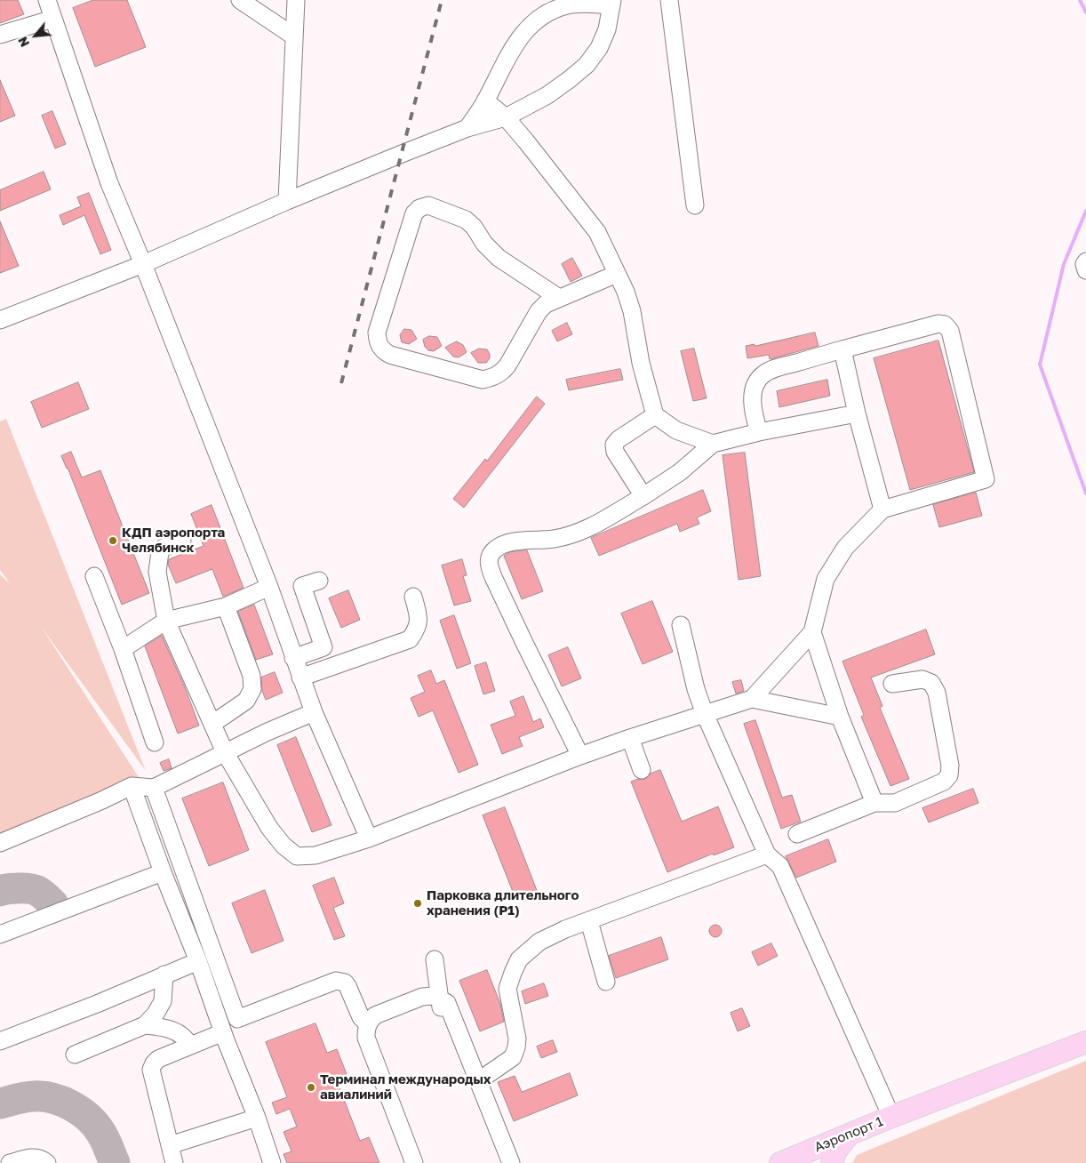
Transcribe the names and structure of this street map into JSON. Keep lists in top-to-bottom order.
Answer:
{
  "streets": {
    "main road": ["Аэропорт 1"]
  },
  "places": ["КДП аэропорта Челябинск", "Парковка длительного хранения (P1)", "Терминал международых авиалиний"],
  "north": "bottom left"
}
